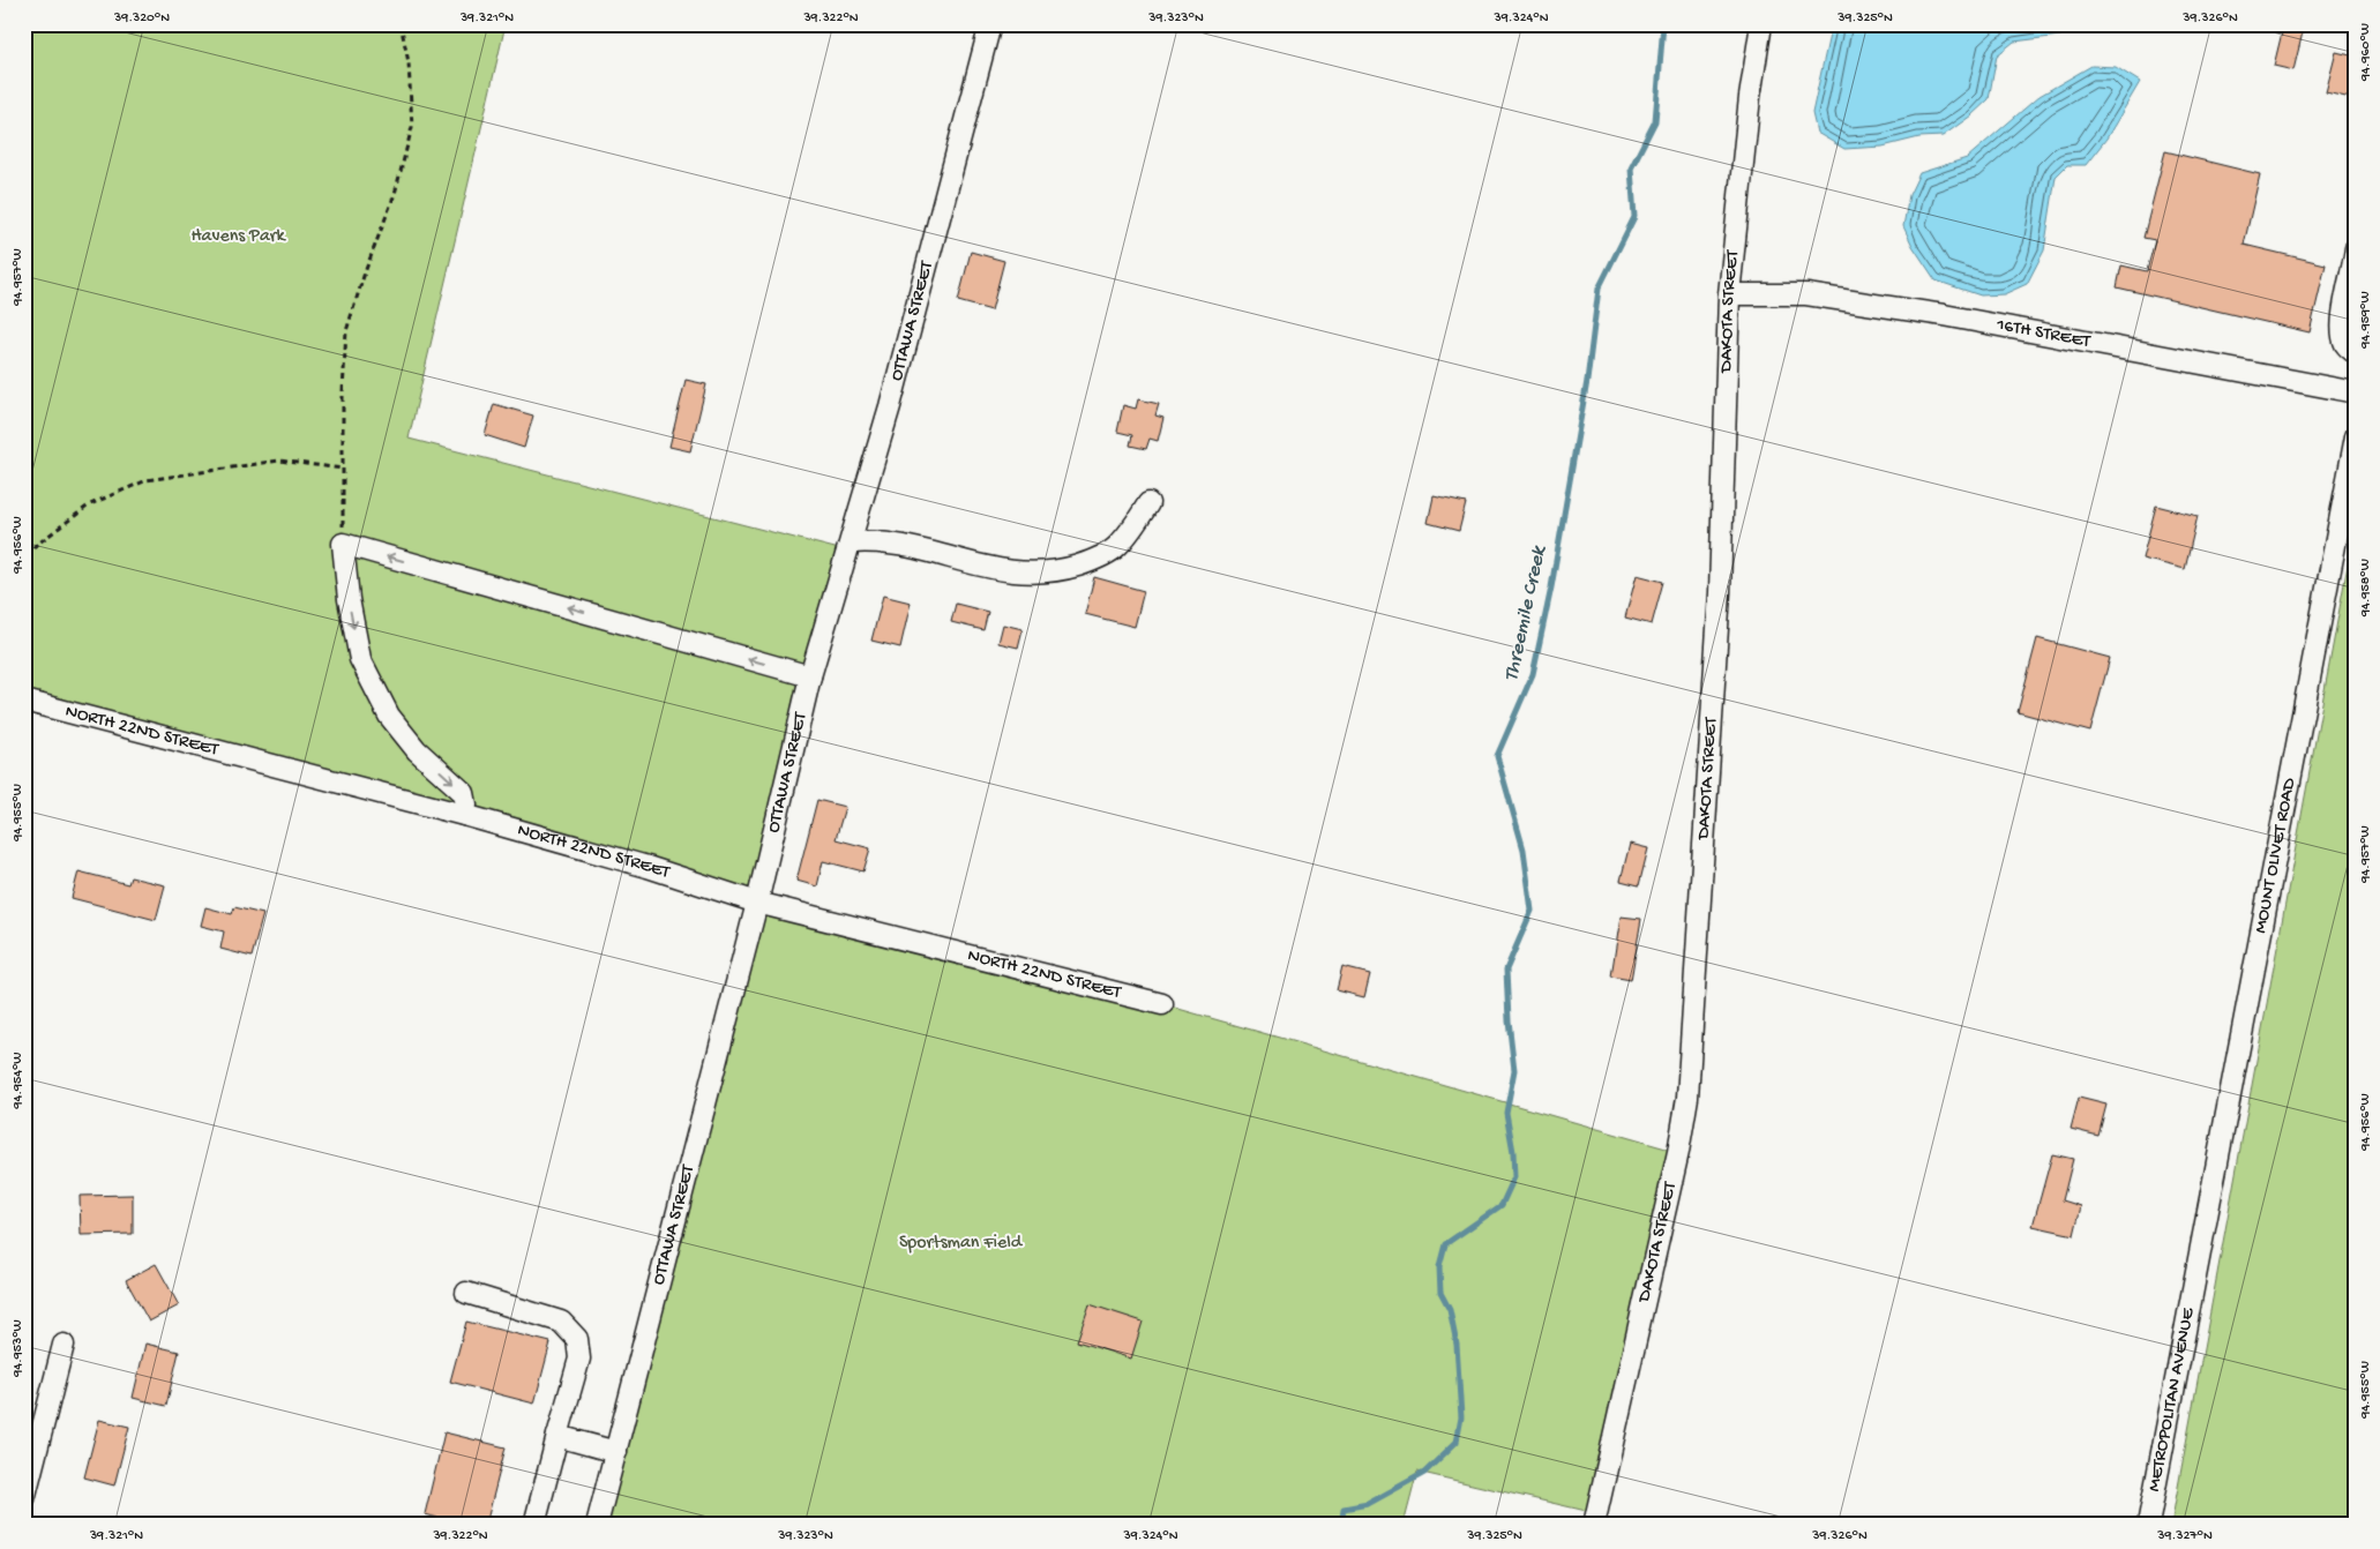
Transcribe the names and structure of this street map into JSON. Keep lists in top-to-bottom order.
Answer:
{
  "streets": {
    "street": [
      "DAKOTA STREET",
      "OTTAWA STREET",
      "16TH STREET",
      "NORTH 22ND STREET",
      "MOUNT OLIVET ROAD",
      "METROPOLITAN AVENUE"
    ]
  },
  "crossings": [
    ["DAKOTA STREET", "16TH STREET"],
    ["OTTAWA STREET", "NORTH 22ND STREET"],
    ["MOUNT OLIVET ROAD", "METROPOLITAN AVENUE"]
  ],
  "water": ["Threemile Creek"],
  "parks": ["Havens Park", "Sportsman Field"],
  "coordinates": [
    "39.320°N",
    "39.321°N",
    "39.322°N",
    "39.323°N",
    "39.324°N",
    "39.325°N",
    "39.326°N",
    "94.960°W",
    "94.957°W",
    "94.959°W",
    "94.956°W",
    "94.958°W",
    "94.955°W",
    "94.954°W",
    "94.953°W",
    "39.327°N"
  ]
}
